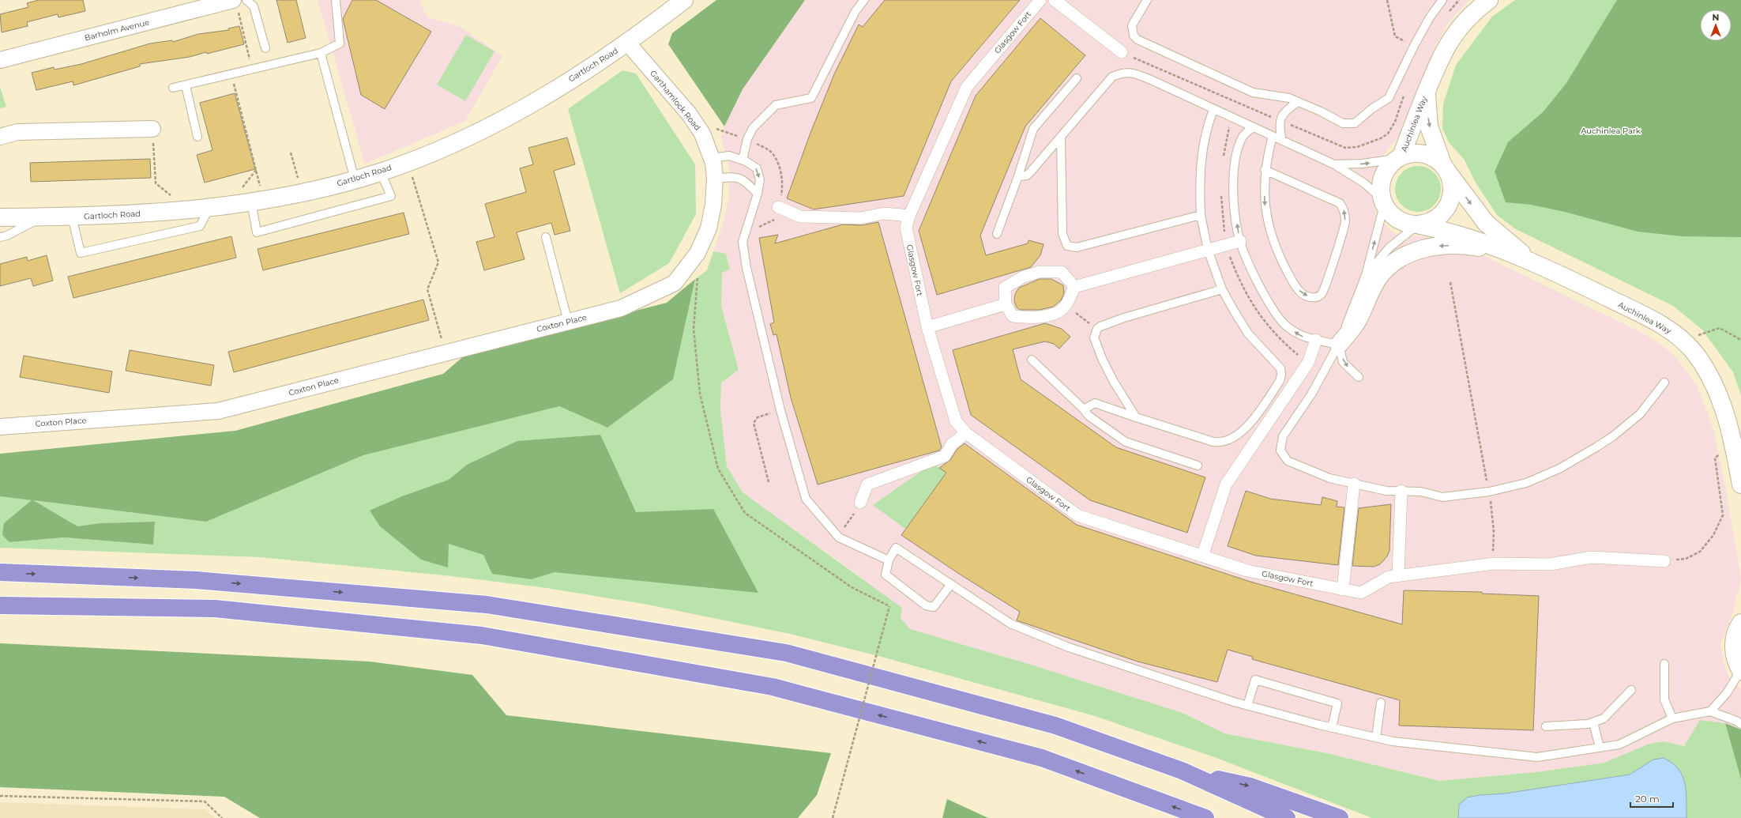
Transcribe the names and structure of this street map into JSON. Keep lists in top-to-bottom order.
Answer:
{
  "streets": {
    "street": [
      "Barholm Avenue",
      "Glasgow Fort",
      "Gartloch Road",
      "Garthamlock Road",
      "Auchinlea Way",
      "Coxton Place"
    ]
  },
  "crossings": [
    ["Gartloch Road", "Garthamlock Road"],
    ["Garthamlock Road", "Coxton Place"]
  ],
  "parks": ["Auchinlea Park"],
  "scale_bar": "20 m",
  "north": "top"
}
